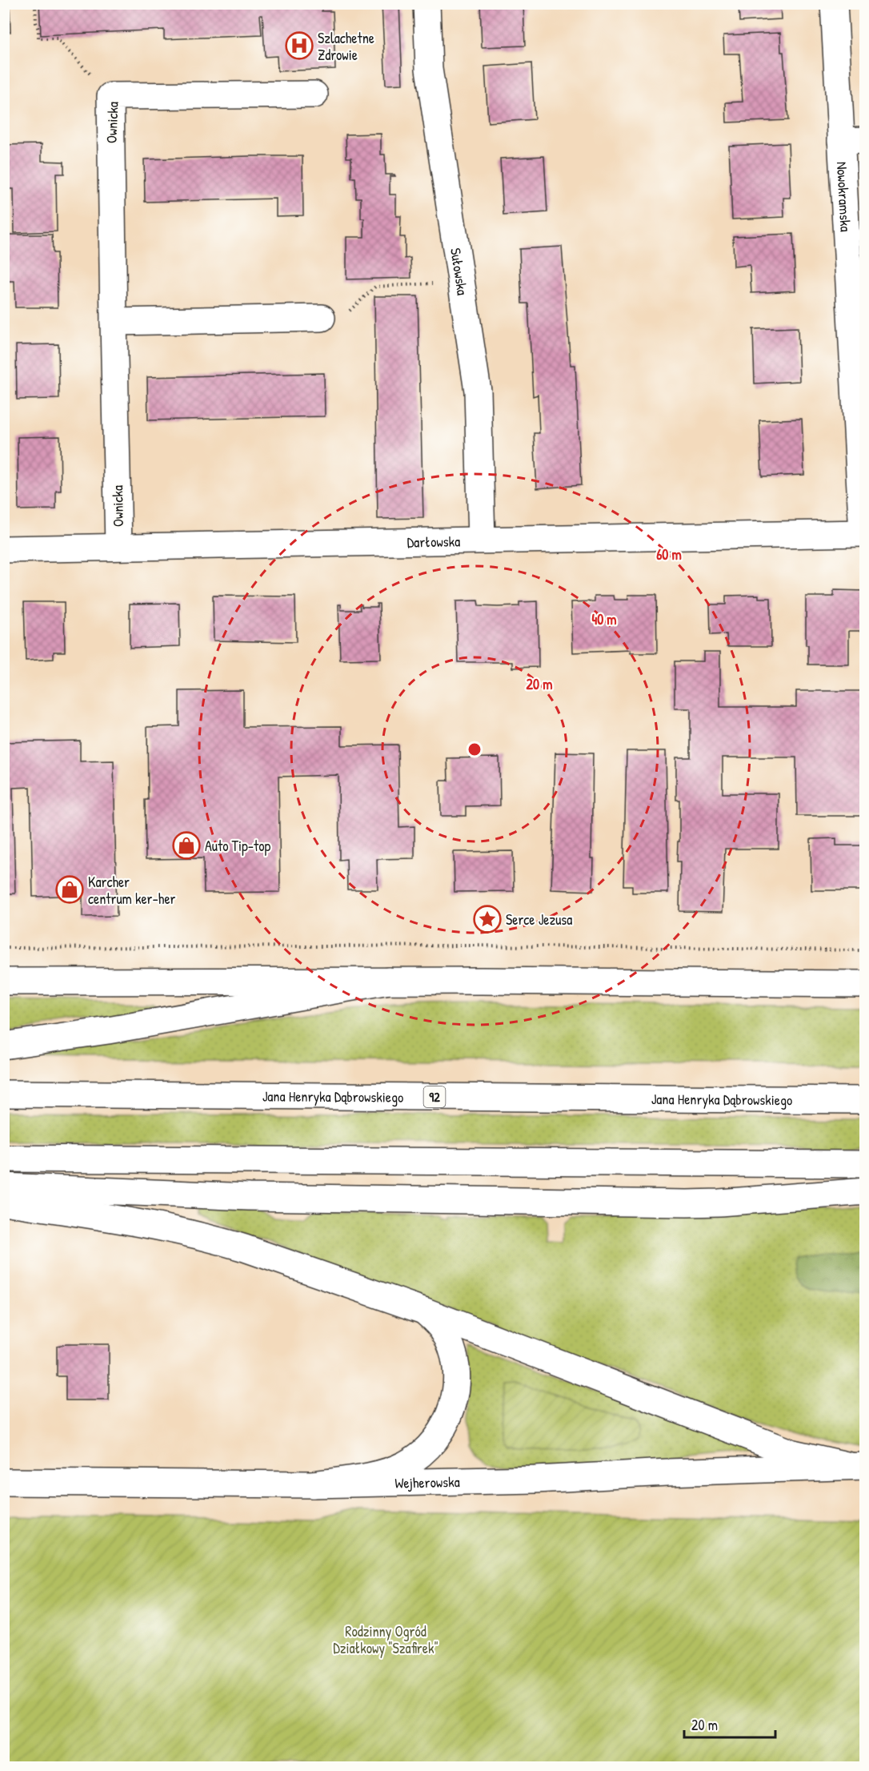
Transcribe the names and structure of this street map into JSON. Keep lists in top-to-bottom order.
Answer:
{
  "streets": {
    "street": [
      "Ownicka",
      "Nowokramska",
      "Sułowska",
      "Darłowska",
      "Jana Henryka Dąbrowskiego",
      "92",
      "Wejherowska"
    ]
  },
  "crossings": [
    ["Ownicka", "Darłowska"],
    ["Nowokramska", "Darłowska"],
    ["Sułowska", "Darłowska"]
  ],
  "parks": ["Rodzinny Ogród Działkowy \"Szafirek\""],
  "places": {
    "hospital": ["Szlachetne Zdrowie"],
    "shop": ["Auto Tip-top", "Karcher centrum ker-her"],
    "place": ["Serce Jezusa"]
  },
  "scale_bar": "20 m",
  "rings": ["60 m", "40 m", "20 m"]
}
